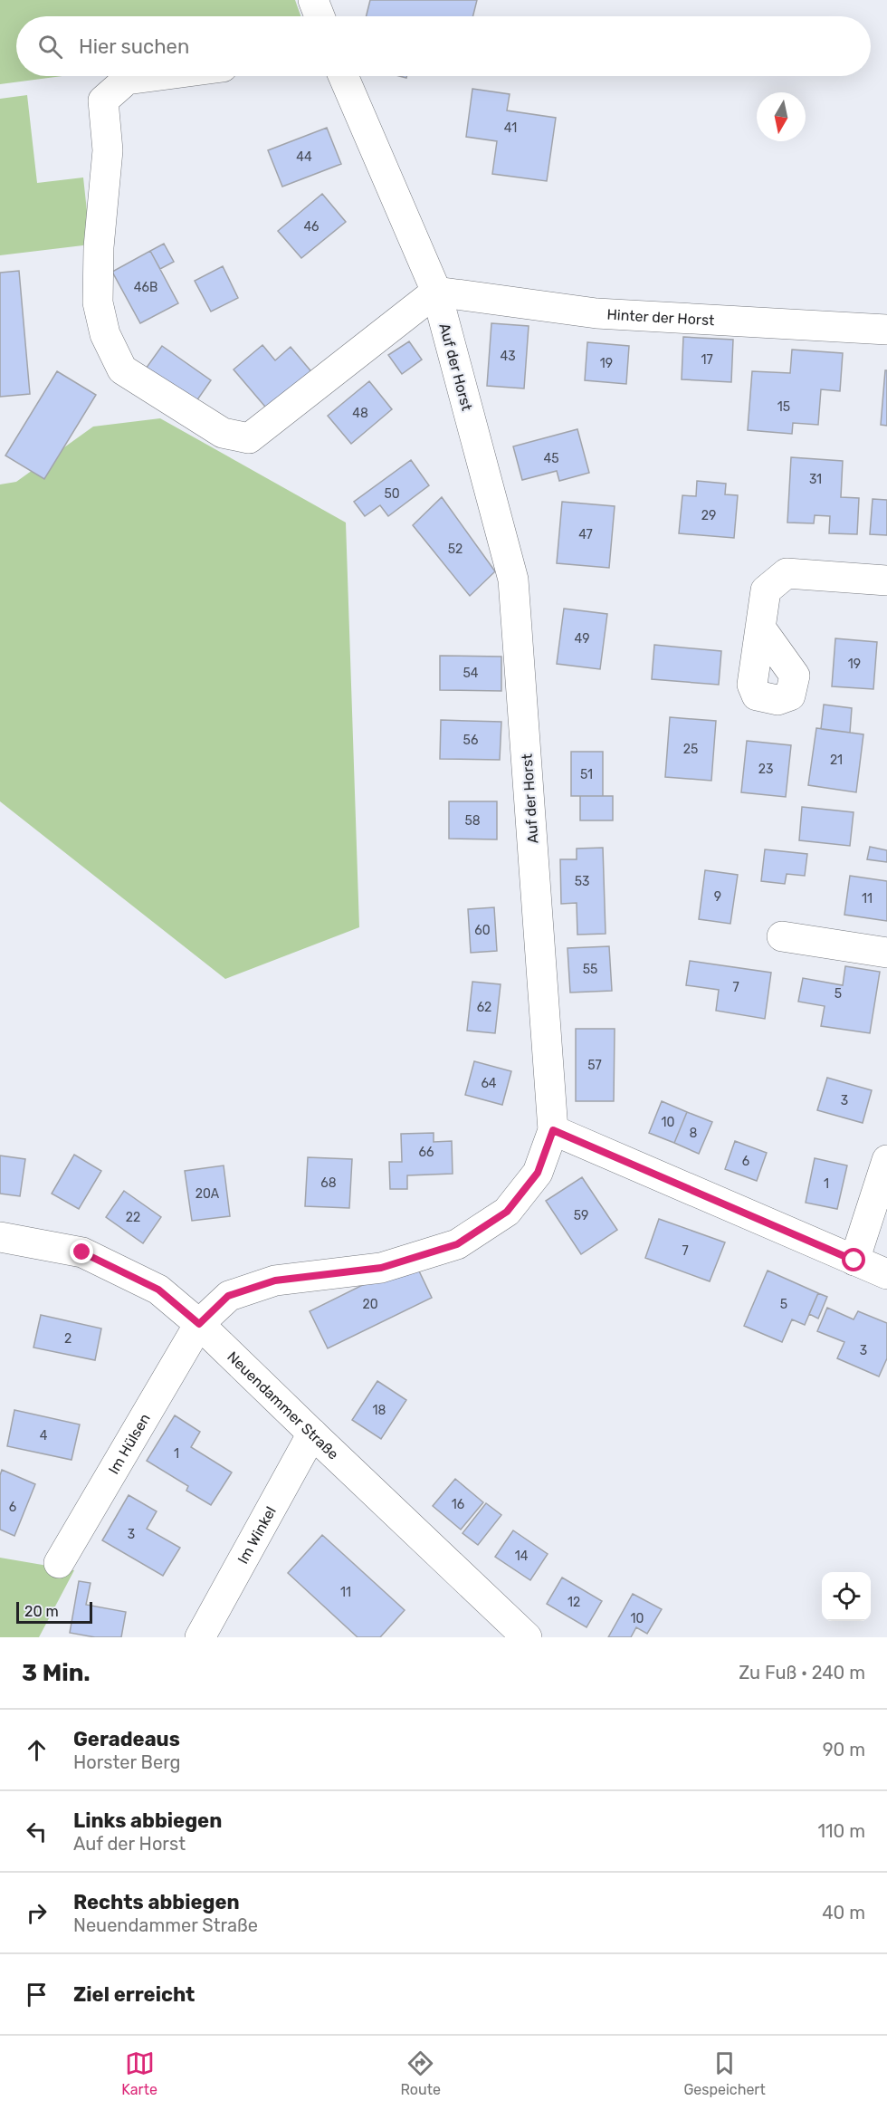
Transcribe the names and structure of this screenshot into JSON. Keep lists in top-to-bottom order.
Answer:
{
  "streets": {
    "street": [
      "Hinter der Horst",
      "Auf der Horst",
      "Neuendammer Straße",
      "Im Hülsen",
      "Im Winkel"
    ]
  },
  "crossings": [
    ["Hinter der Horst", "Auf der Horst"],
    ["Auf der Horst", "Neuendammer Straße"],
    ["Auf der Horst", "Im Hülsen"],
    ["Neuendammer Straße", "Im Hülsen"],
    ["Neuendammer Straße", "Im Winkel"]
  ],
  "house_numbers": [
    "41",
    "44",
    "46",
    "46B",
    "43",
    "17",
    "19",
    "15",
    "48",
    "45",
    "31",
    "50",
    "29",
    "47",
    "52",
    "49",
    "19",
    "54",
    "56",
    "25",
    "21",
    "23",
    "51",
    "58",
    "53",
    "9",
    "11",
    "60",
    "55",
    "7",
    "5",
    "62",
    "57",
    "64",
    "3",
    "10",
    "8",
    "66",
    "6",
    "68",
    "1",
    "20A",
    "59",
    "22",
    "7",
    "20",
    "5",
    "2",
    "3",
    "18",
    "4",
    "1",
    "16",
    "6",
    "3",
    "14",
    "11",
    "12",
    "10"
  ],
  "scale_bar": "20 m",
  "north": "bottom",
  "page": {
    "search": "Hier suchen",
    "scale": "20 m",
    "heading": ["3 Min.", "Zu Fuß · 240 m"],
    "list": [
      ["Geradeaus", "Horster Berg", "90 m"],
      ["Links abbiegen", "Auf der Horst", "110 m"],
      ["Rechts abbiegen", "Neuendammer Straße", "40 m"],
      "Ziel erreicht"
    ],
    "nav": ["Karte", "Route", "Gespeichert"]
  }
}
